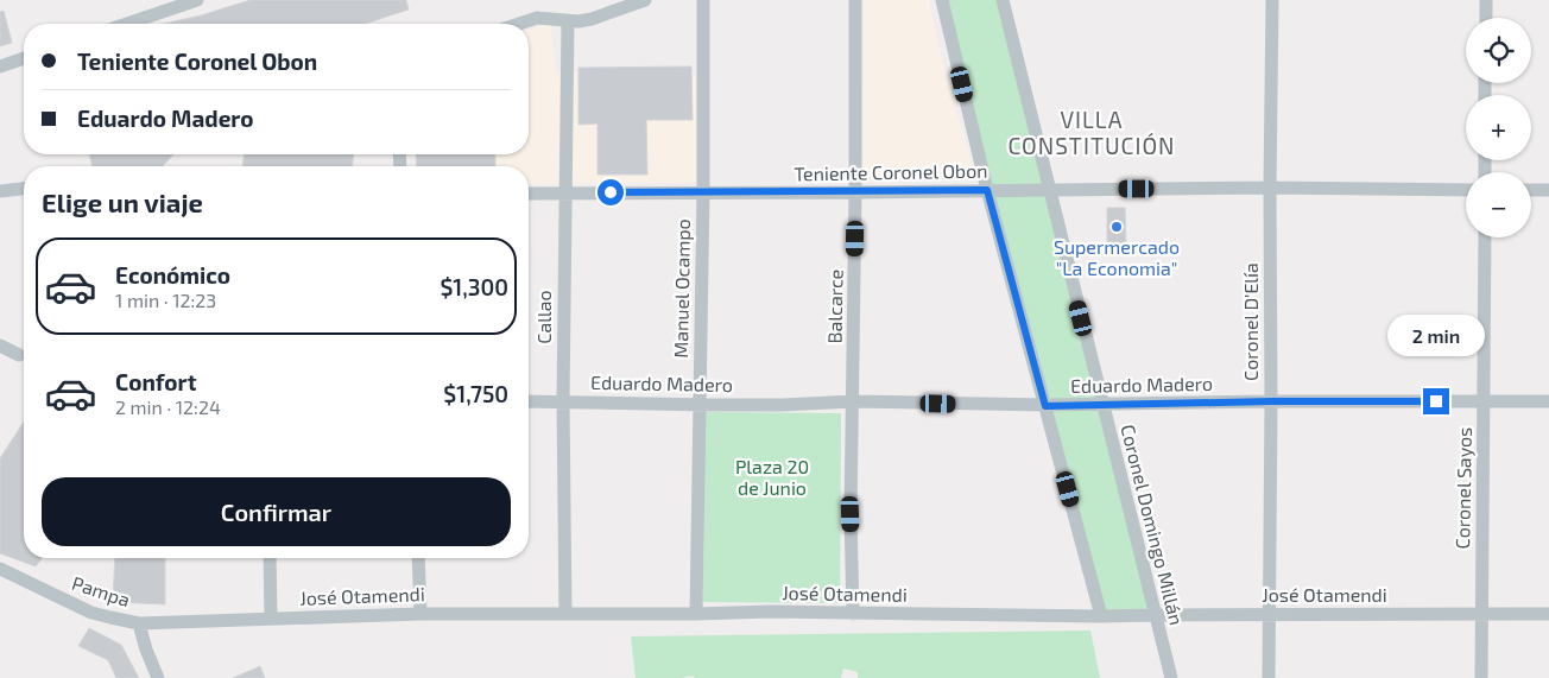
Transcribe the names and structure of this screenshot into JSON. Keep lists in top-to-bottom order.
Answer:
{
  "streets": {
    "street": [
      "Teniente Coronel Obon",
      "Manuel Ocampo",
      "Balcarce",
      "Callao",
      "Coronel D'Elía",
      "Eduardo Madero",
      "Coronel Sayos",
      "Coronel Domingo Millán",
      "Pampa",
      "José Otamendi"
    ]
  },
  "crossings": [
    ["Teniente Coronel Obon", "Manuel Ocampo"],
    ["Teniente Coronel Obon", "Balcarce"],
    ["Teniente Coronel Obon", "Callao"],
    ["Teniente Coronel Obon", "Coronel D'Elía"],
    ["Teniente Coronel Obon", "Coronel Domingo Millán"],
    ["Manuel Ocampo", "Eduardo Madero"],
    ["Manuel Ocampo", "José Otamendi"],
    ["Balcarce", "Eduardo Madero"],
    ["Balcarce", "José Otamendi"],
    ["Callao", "Eduardo Madero"],
    ["Callao", "José Otamendi"],
    ["Coronel D'Elía", "Eduardo Madero"],
    ["Coronel D'Elía", "José Otamendi"],
    ["Eduardo Madero", "Coronel Sayos"],
    ["Eduardo Madero", "Coronel Domingo Millán"],
    ["Coronel Sayos", "José Otamendi"],
    ["Coronel Domingo Millán", "José Otamendi"],
    ["Pampa", "José Otamendi"]
  ],
  "districts": ["VILLA CONSTITUCIÓN"],
  "parks": ["Plaza 20 de Junio"],
  "places": ["Supermercado \"La Economia\""],
  "page": {
    "map_buttons": ["+", "−"],
    "banner": ["Teniente Coronel Obon", "Eduardo Madero"],
    "heading": "Elige un viaje",
    "list": [
      {
        "name": "Económico",
        "note": "1 min · 12:23",
        "value": "$1,300"
      },
      {
        "name": "Confort",
        "note": "2 min · 12:24",
        "value": "$1,750"
      }
    ],
    "bubble": "2 min",
    "buttons": "Confirmar"
  }
}
